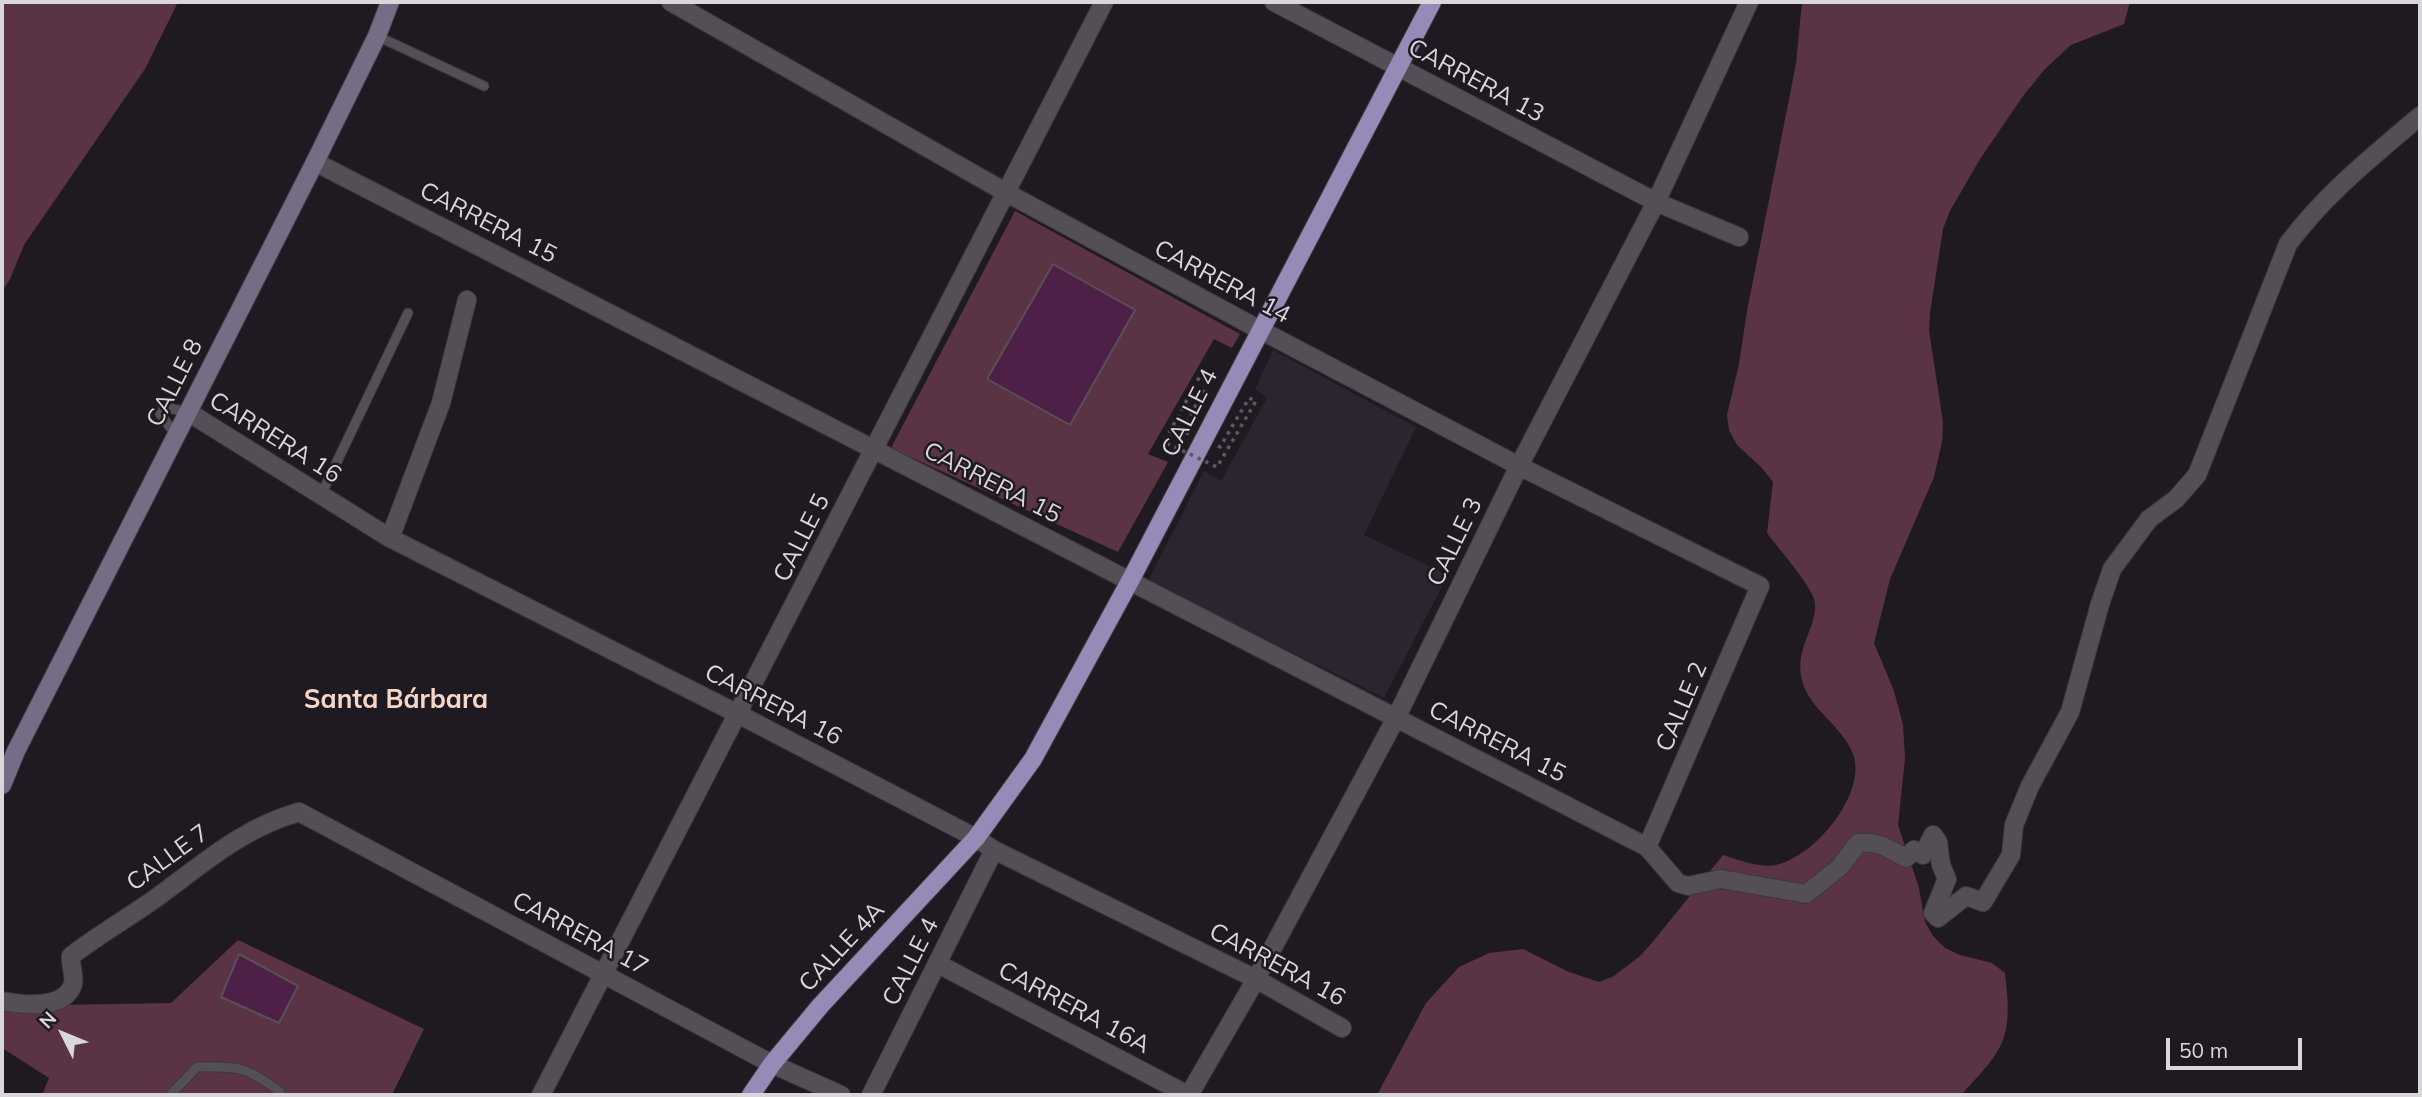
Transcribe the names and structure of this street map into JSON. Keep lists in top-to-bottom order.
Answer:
{
  "streets": {
    "main road": ["CALLE 8", "CALLE 4", "CALLE 4A"],
    "street": [
      "CARRERA 13",
      "CARRERA 15",
      "CARRERA 14",
      "CARRERA 16",
      "CALLE 5",
      "CALLE 3",
      "CALLE 2",
      "CALLE 7",
      "CARRERA 17",
      "CARRERA 16A"
    ]
  },
  "crossings": [
    ["CARRERA 13", "CALLE 4"],
    ["CARRERA 13", "CALLE 3"],
    ["CARRERA 15", "CALLE 8"],
    ["CARRERA 15", "CALLE 4"],
    ["CARRERA 15", "CALLE 5"],
    ["CARRERA 15", "CALLE 3"],
    ["CARRERA 15", "CALLE 2"],
    ["CARRERA 14", "CALLE 4"],
    ["CARRERA 14", "CALLE 5"],
    ["CARRERA 14", "CALLE 3"],
    ["CARRERA 14", "CALLE 2"],
    ["CALLE 8", "CARRERA 16"],
    ["CALLE 4", "CARRERA 16"],
    ["CALLE 4", "CALLE 4A"],
    ["CALLE 4", "CARRERA 16A"],
    ["CARRERA 16", "CALLE 5"],
    ["CARRERA 16", "CALLE 3"],
    ["CARRERA 16", "CALLE 4A"],
    ["CALLE 5", "CARRERA 17"],
    ["CALLE 3", "CARRERA 16A"],
    ["CALLE 7", "CARRERA 17"],
    ["CARRERA 17", "CALLE 4A"]
  ],
  "districts": ["Santa Bárbara"],
  "scale_bar": "50 m",
  "north": "top left"
}
